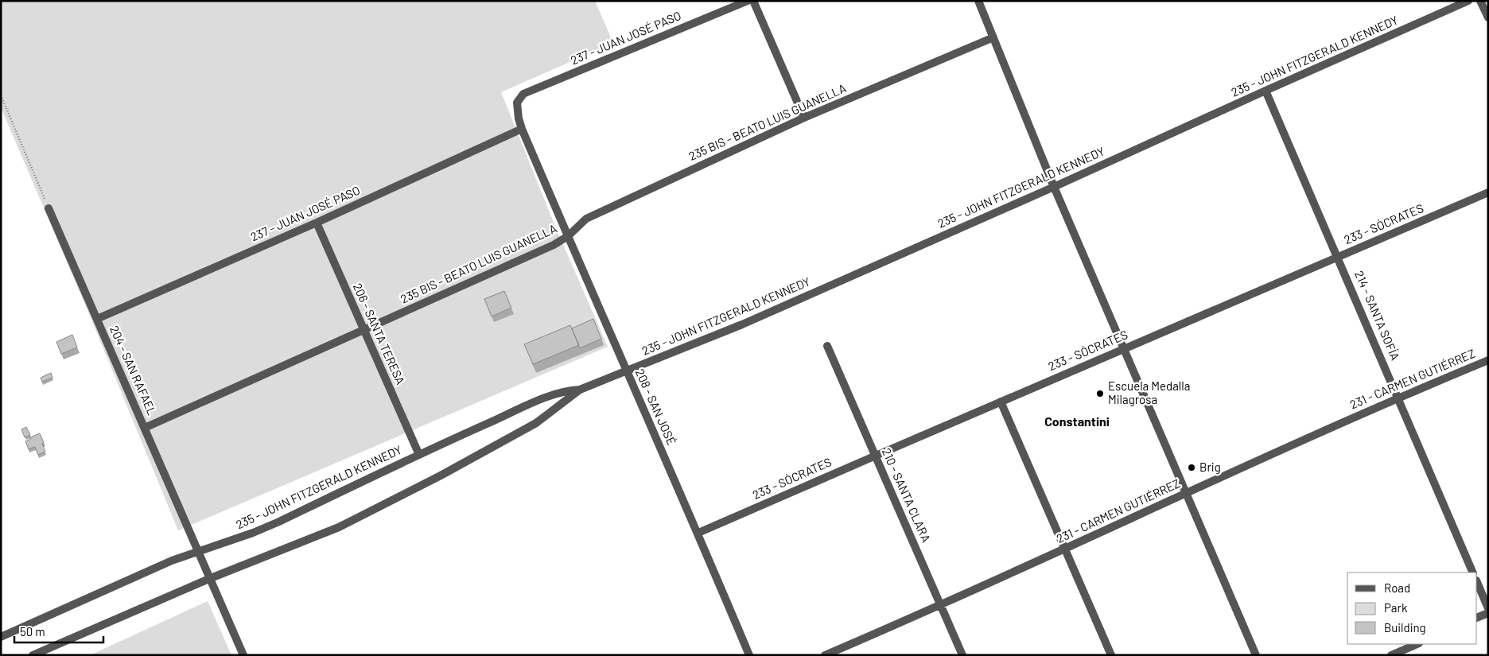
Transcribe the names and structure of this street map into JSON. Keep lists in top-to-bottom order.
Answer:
{
  "streets": {
    "street": [
      "237 - JUAN JOSÉ PASO",
      "235 - JOHN FITZGERALD KENNEDY",
      "235 BIS - BEATO LUIS GUANELLA",
      "233 - SÓCRATES",
      "214 - SANTA SOFÍA",
      "206 - SANTA TERESA",
      "204 - SAN RAFAEL",
      "231 - CARMEN GUTIÉRREZ",
      "208 - SAN JOSÉ",
      "210 - SANTA CLARA"
    ]
  },
  "crossings": [
    ["237 - JUAN JOSÉ PASO", "206 - SANTA TERESA"],
    ["237 - JUAN JOSÉ PASO", "204 - SAN RAFAEL"],
    ["237 - JUAN JOSÉ PASO", "208 - SAN JOSÉ"],
    ["235 - JOHN FITZGERALD KENNEDY", "214 - SANTA SOFÍA"],
    ["235 - JOHN FITZGERALD KENNEDY", "206 - SANTA TERESA"],
    ["235 - JOHN FITZGERALD KENNEDY", "204 - SAN RAFAEL"],
    ["235 - JOHN FITZGERALD KENNEDY", "208 - SAN JOSÉ"],
    ["235 BIS - BEATO LUIS GUANELLA", "206 - SANTA TERESA"],
    ["235 BIS - BEATO LUIS GUANELLA", "204 - SAN RAFAEL"],
    ["235 BIS - BEATO LUIS GUANELLA", "208 - SAN JOSÉ"],
    ["233 - SÓCRATES", "214 - SANTA SOFÍA"],
    ["233 - SÓCRATES", "208 - SAN JOSÉ"],
    ["233 - SÓCRATES", "210 - SANTA CLARA"],
    ["214 - SANTA SOFÍA", "231 - CARMEN GUTIÉRREZ"],
    ["231 - CARMEN GUTIÉRREZ", "210 - SANTA CLARA"]
  ],
  "districts": ["Constantini"],
  "places": ["Escuela Medalla Milagrosa", "Brig"],
  "legend": ["Road", "Park", "Building"],
  "scale_bar": "50 m"
}
